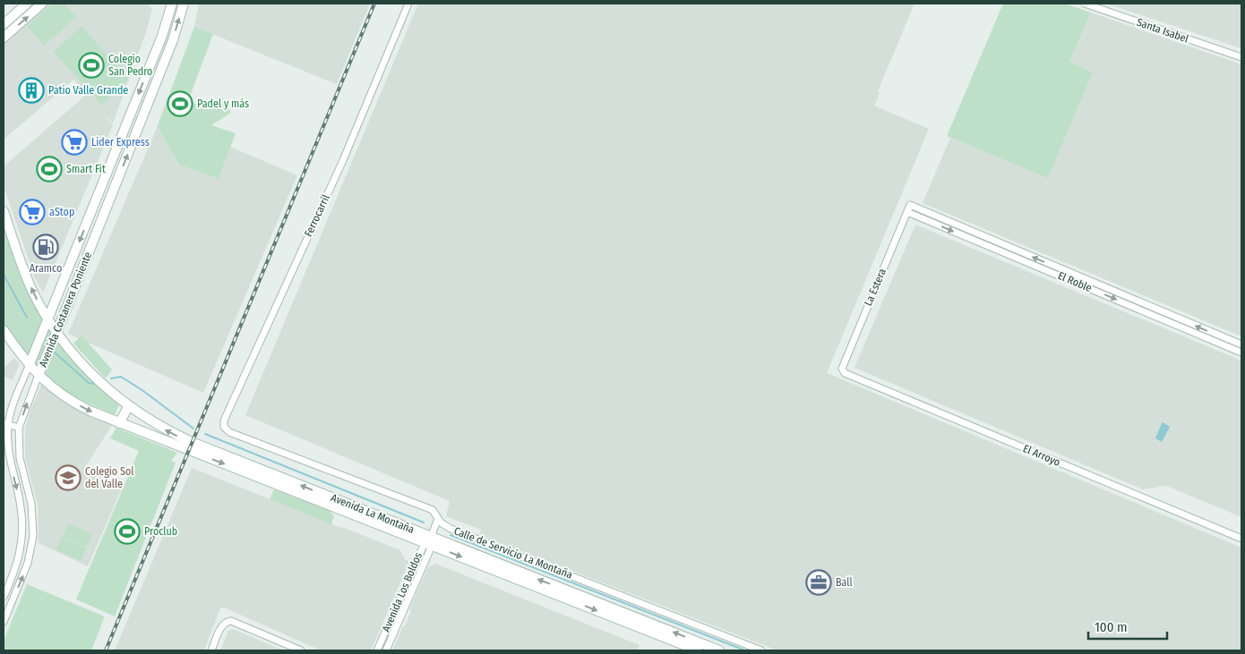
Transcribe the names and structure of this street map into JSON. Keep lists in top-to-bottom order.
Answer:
{
  "streets": {
    "main road": ["Avenida Costanera Poniente", "Avenida La Montaña"],
    "street": [
      "Santa Isabel",
      "Ferrocarril",
      "El Roble",
      "La Estera",
      "El Arroyo",
      "Calle de Servicio La Montaña",
      "Avenida Los Boldos"
    ]
  },
  "crossings": [
    ["Ferrocarril", "Calle de Servicio La Montaña"],
    ["El Roble", "La Estera"],
    ["La Estera", "El Arroyo"],
    ["Avenida Costanera Poniente", "Avenida La Montaña"],
    ["Avenida La Montaña", "Avenida Los Boldos"],
    ["Calle de Servicio La Montaña", "Avenida Los Boldos"]
  ],
  "places": {
    "sports": [
      "Colegio San Pedro",
      "Padel y más",
      "Smart Fit",
      "Proclub"
    ],
    "building": ["Patio Valle Grande"],
    "supermarket": ["Lider Express", "aStop"],
    "fuel station": ["Aramco"],
    "school or university": ["Colegio Sol del Valle"],
    "office": ["Ball"]
  },
  "scale_bar": "100 m"
}
